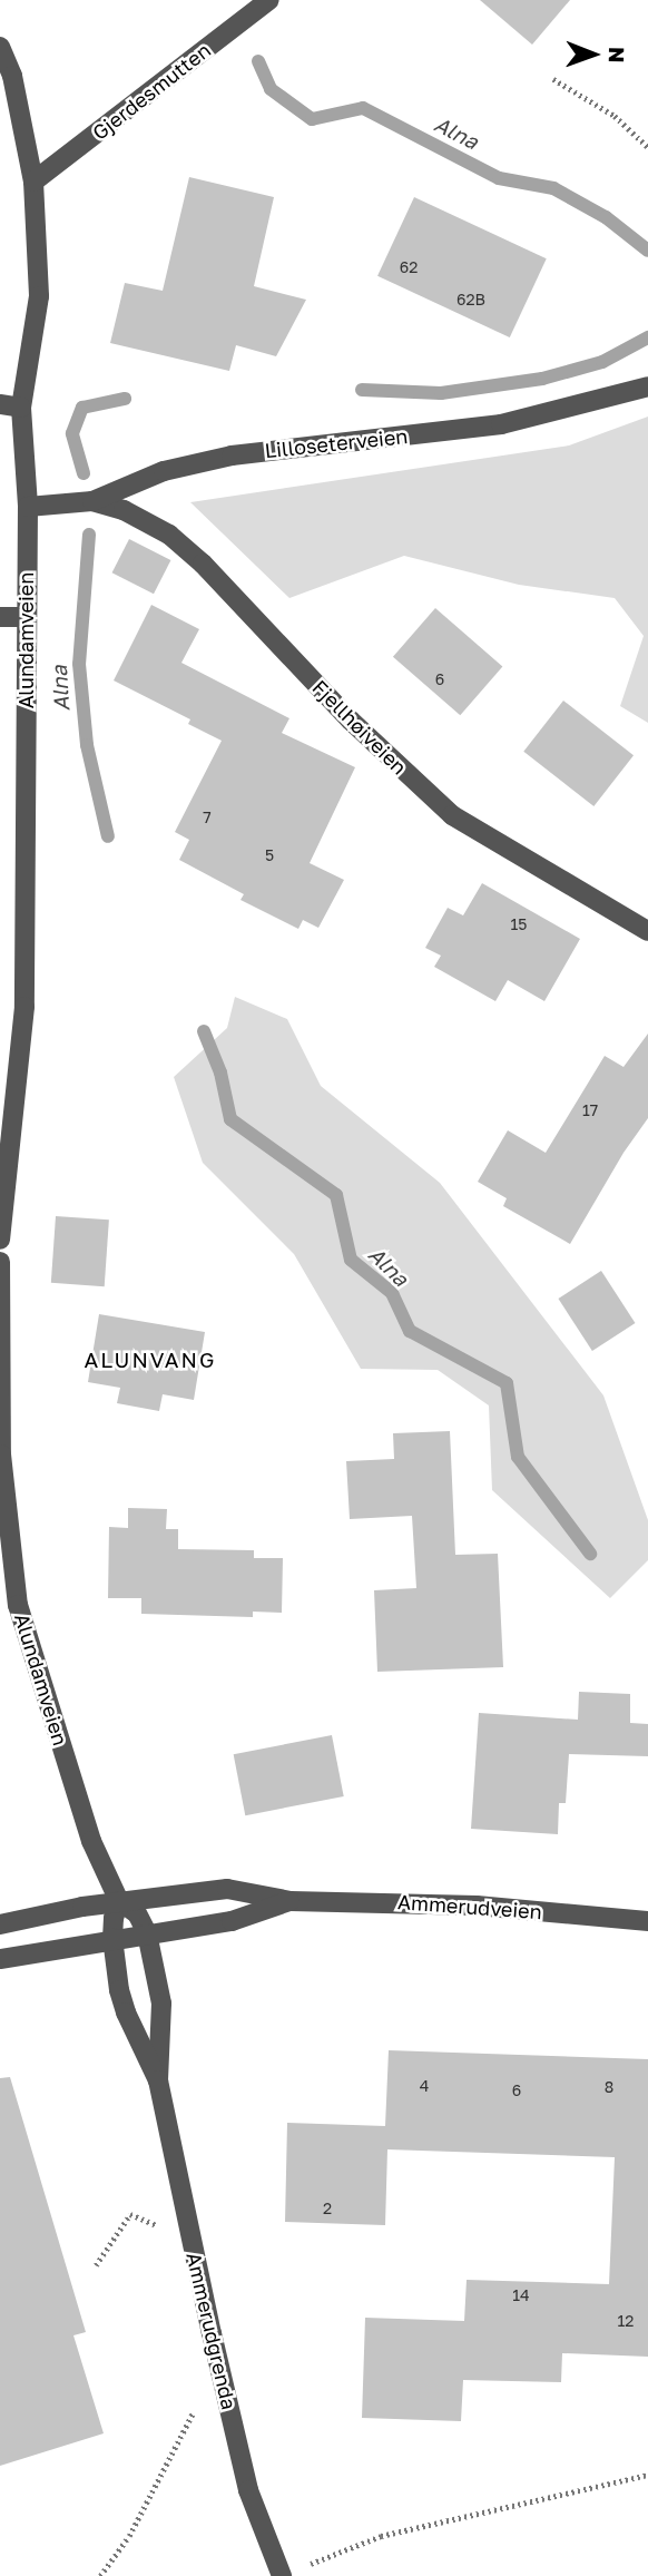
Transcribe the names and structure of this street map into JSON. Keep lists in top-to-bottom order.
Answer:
{
  "streets": {
    "street": [
      "Gjerdesmutten",
      "Lilloseterveien",
      "Alundamveien",
      "Fjellhøiveien",
      "Ammerudveien",
      "Ammerudgrenda"
    ]
  },
  "crossings": [
    ["Gjerdesmutten", "Alundamveien"],
    ["Lilloseterveien", "Alundamveien"],
    ["Lilloseterveien", "Fjellhøiveien"],
    ["Alundamveien", "Ammerudveien"],
    ["Alundamveien", "Ammerudgrenda"]
  ],
  "districts": ["ALUNVANG"],
  "water": ["Alna"],
  "house_numbers": [
    "62",
    "62B",
    "6",
    "7",
    "5",
    "15",
    "17",
    "4",
    "8",
    "6",
    "2",
    "14",
    "12"
  ],
  "north": "right"
}
